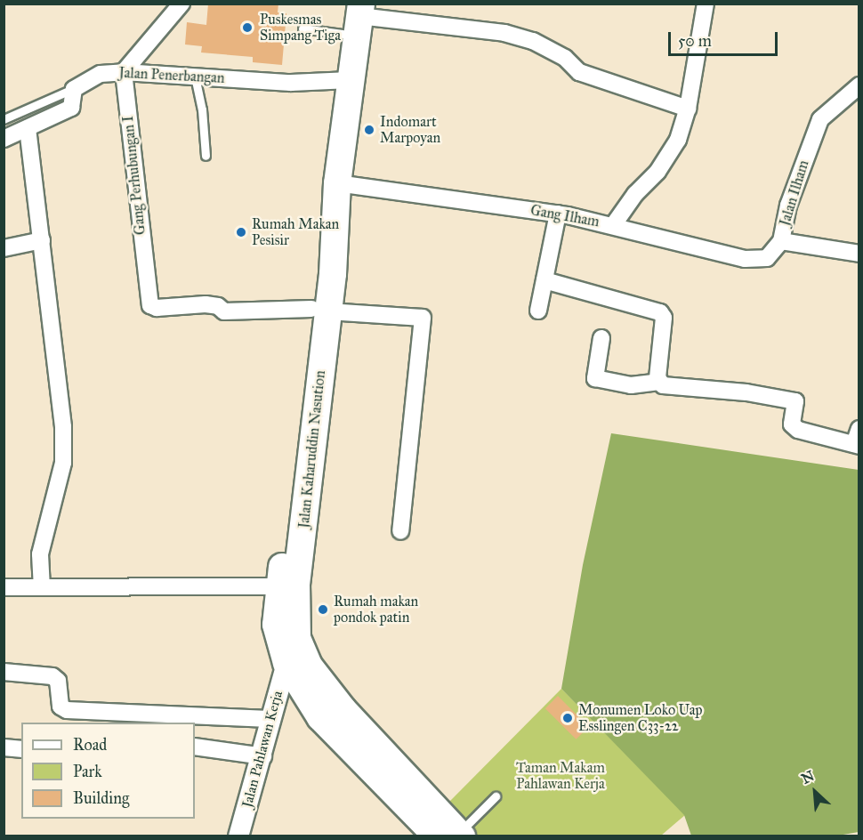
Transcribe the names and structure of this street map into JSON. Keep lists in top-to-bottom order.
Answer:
{
  "streets": {
    "highway": ["Jalan Kaharuddin Nasution"],
    "street": [
      "Jalan Penerbangan",
      "Gang Perhubungan I",
      "Jalan Ilham",
      "Gang Ilham",
      "Jalan Pahlawan Kerja"
    ]
  },
  "crossings": [
    ["Jalan Penerbangan", "Gang Perhubungan I"],
    ["Jalan Penerbangan", "Jalan Kaharuddin Nasution"],
    ["Gang Perhubungan I", "Jalan Kaharuddin Nasution"],
    ["Jalan Ilham", "Gang Ilham"],
    ["Gang Ilham", "Jalan Kaharuddin Nasution"],
    ["Jalan Kaharuddin Nasution", "Jalan Pahlawan Kerja"]
  ],
  "parks": ["Taman Makam Pahlawan Kerja"],
  "places": [
    "Puskesmas Simpang Tiga",
    "Indomart Marpoyan",
    "Rumah Makan Pesisir",
    "Rumah makan pondok patin",
    "Monumen Loko Uap Esslingen C33-22"
  ],
  "legend": ["Road", "Park", "Building"],
  "scale_bar": "50 m",
  "north": "top left"
}
